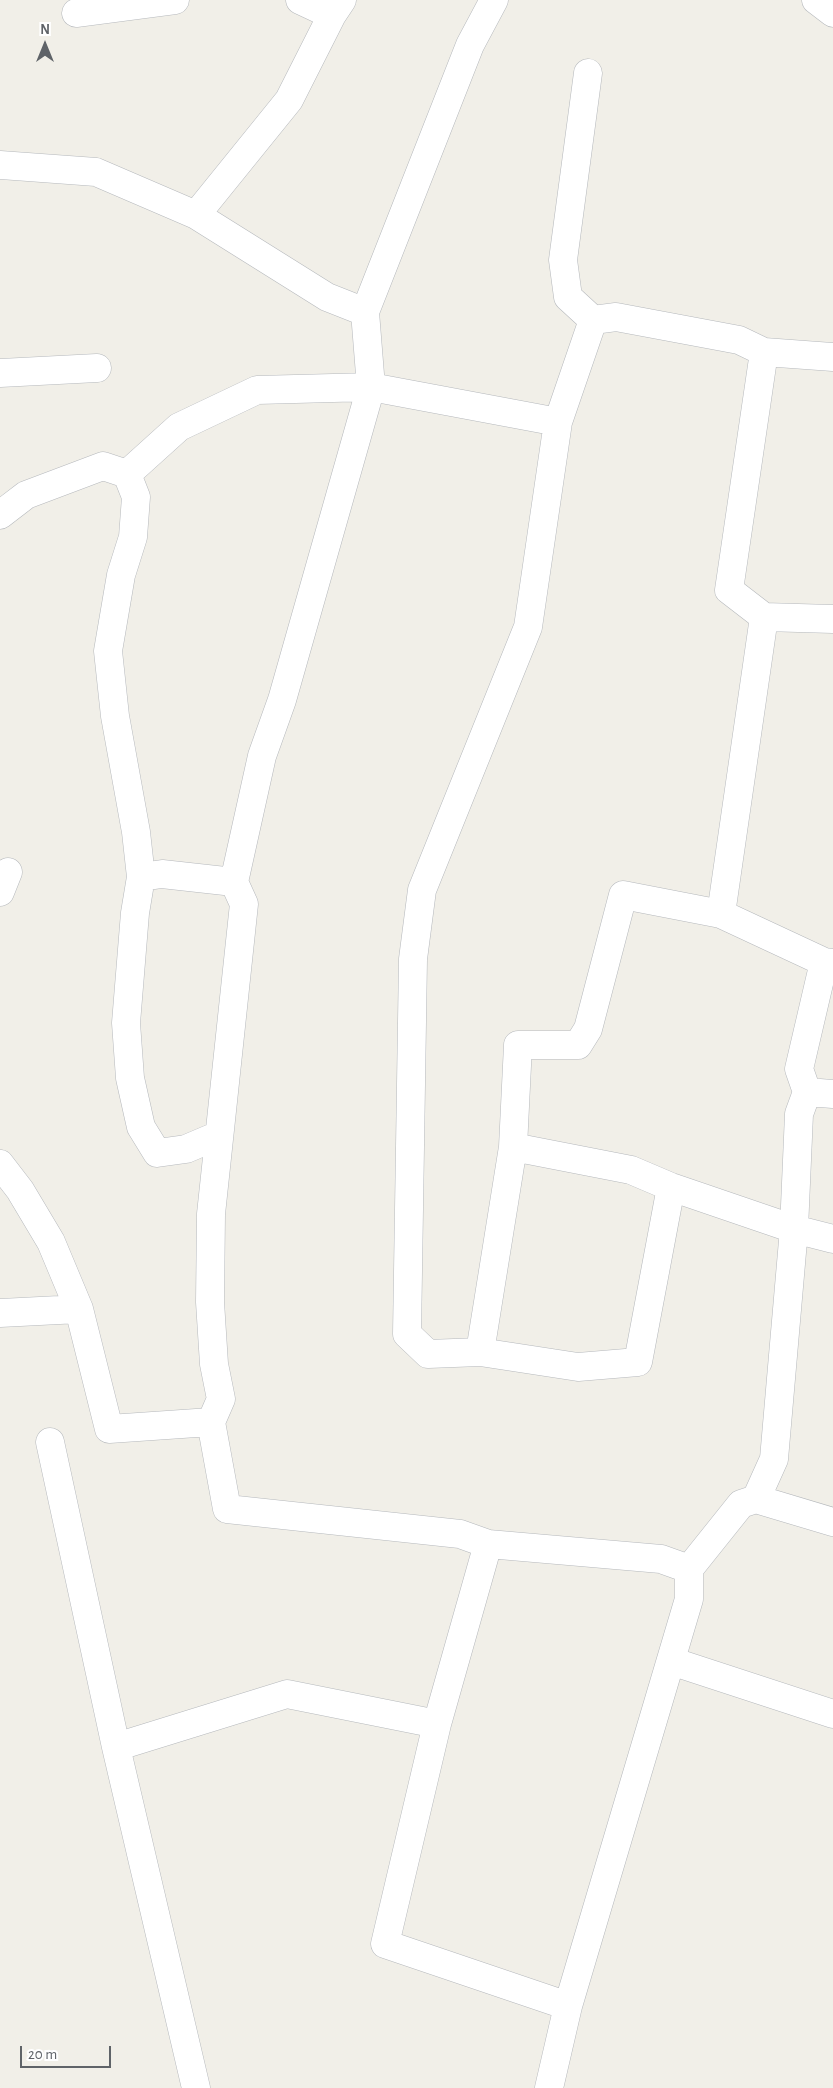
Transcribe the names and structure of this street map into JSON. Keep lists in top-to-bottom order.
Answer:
{
  "scale_bar": "20 m",
  "north": "top"
}
